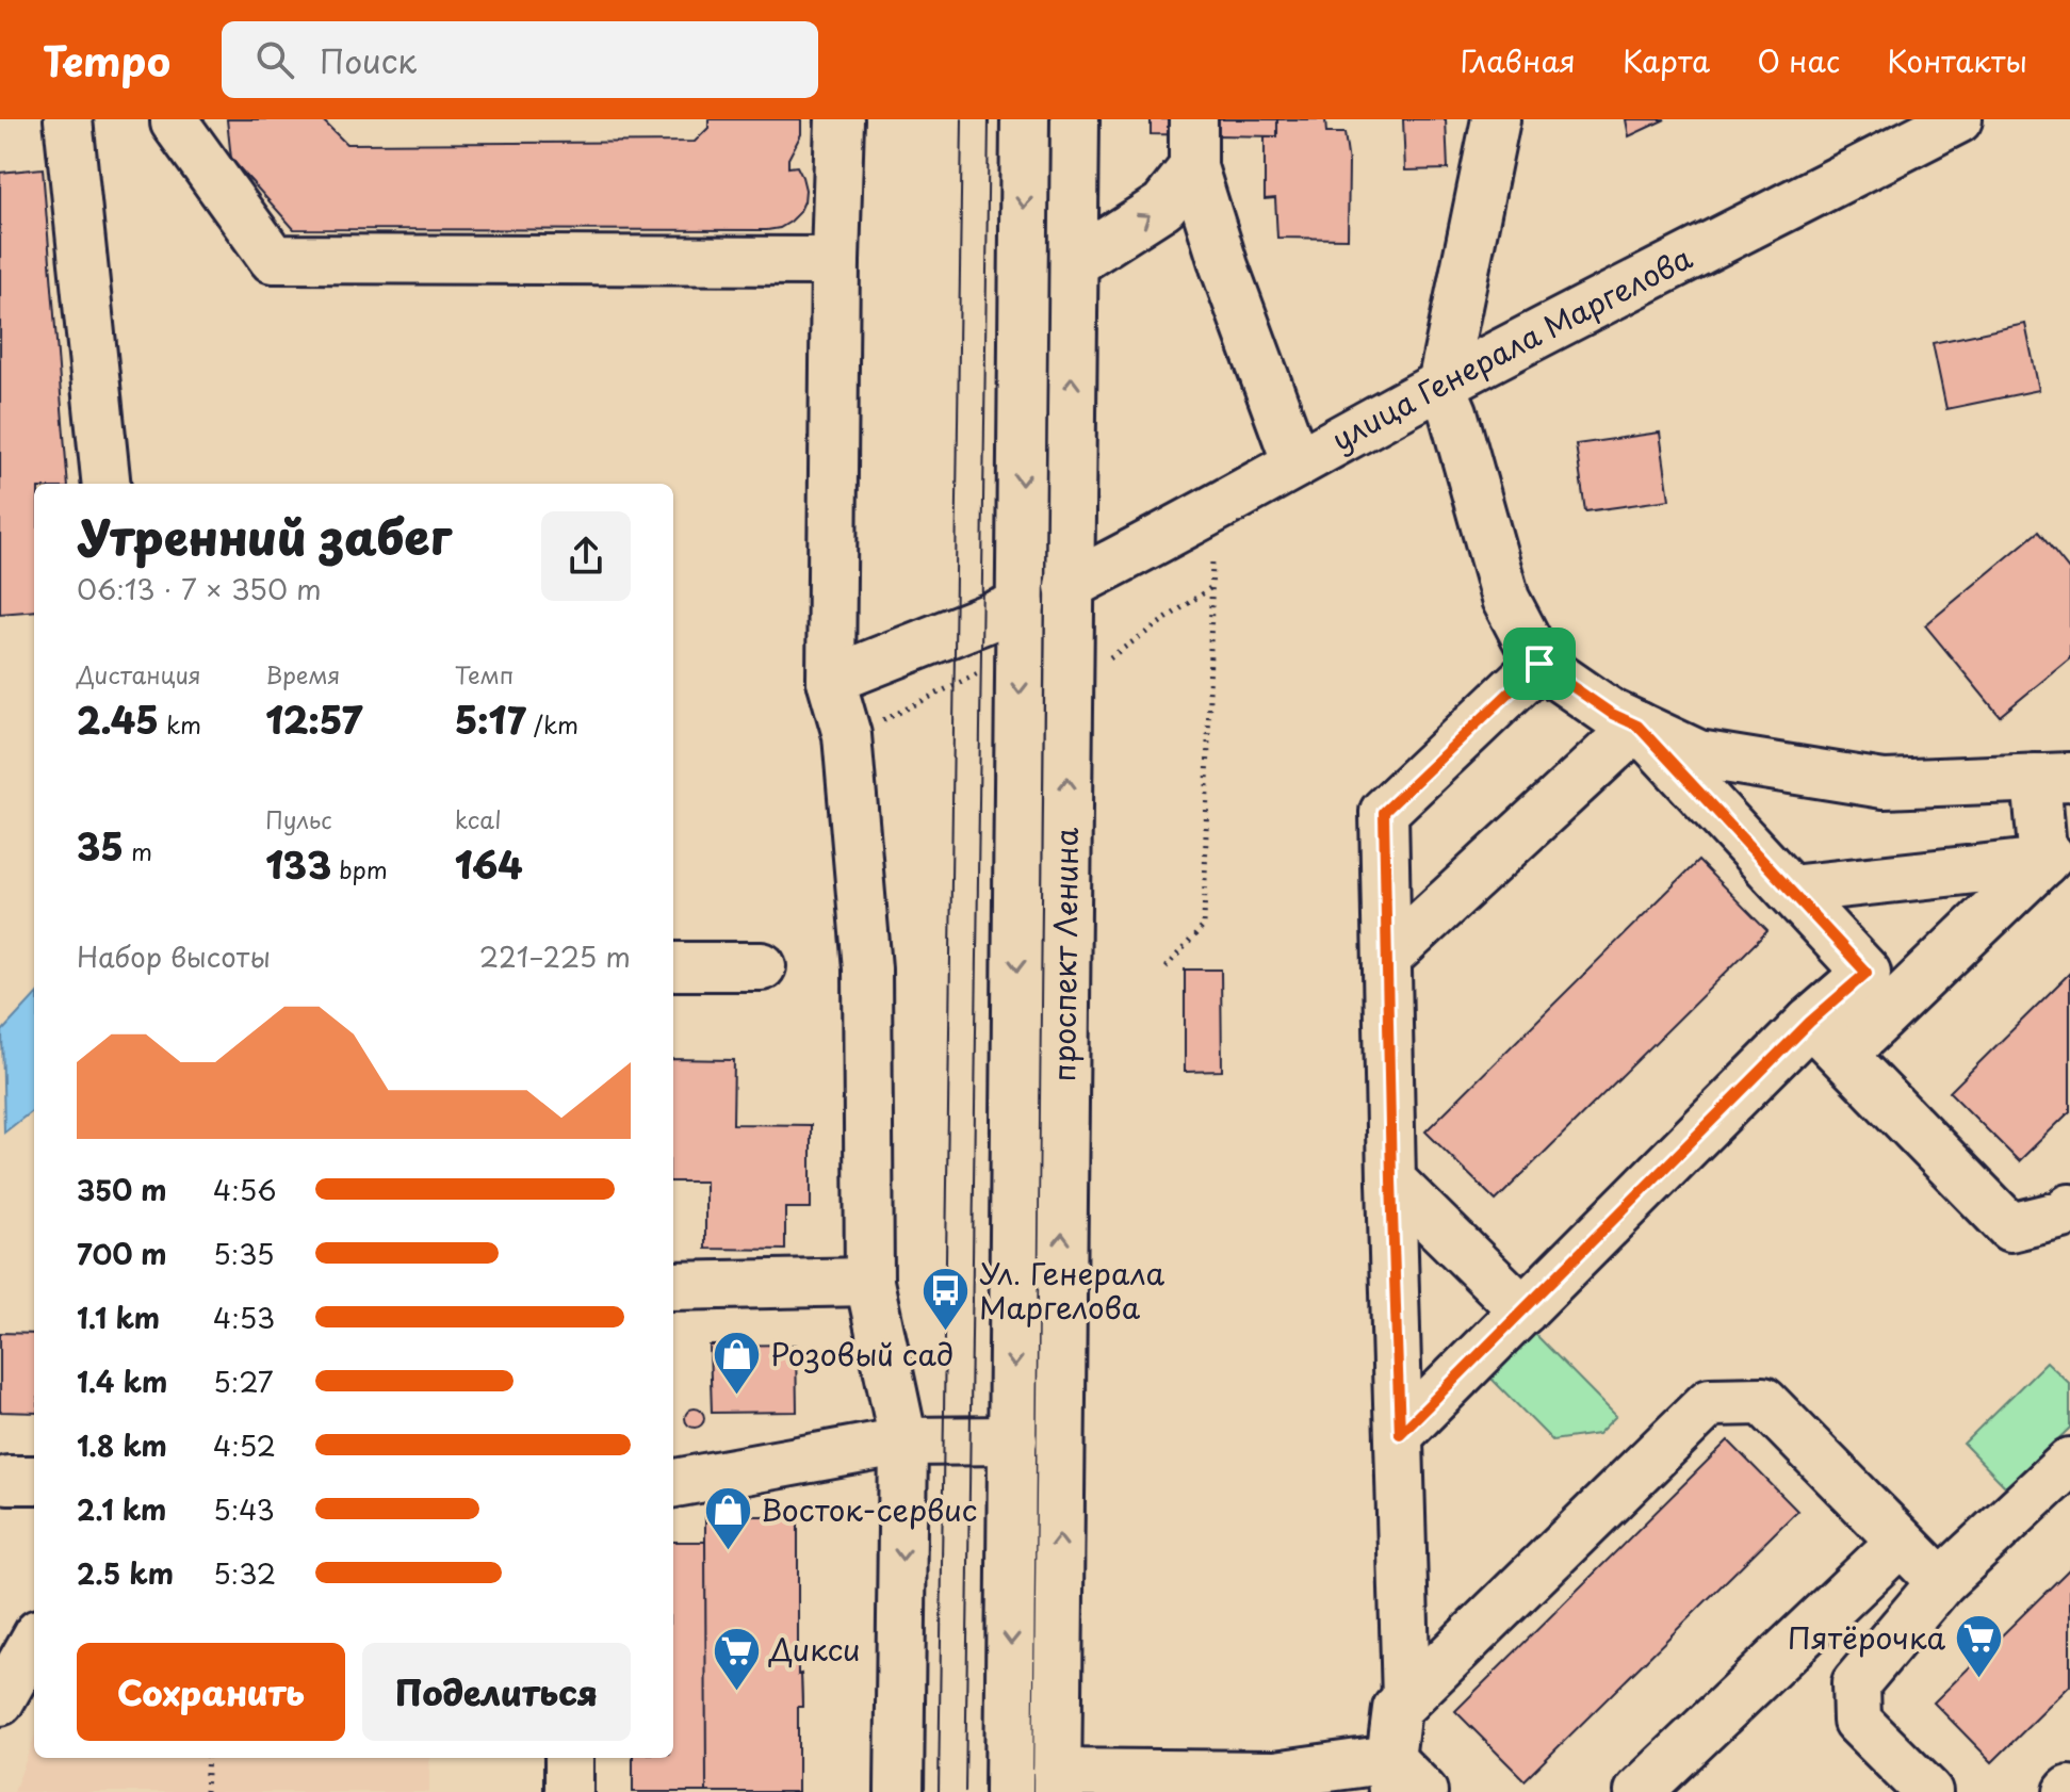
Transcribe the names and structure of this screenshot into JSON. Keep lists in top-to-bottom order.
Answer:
{
  "streets": {
    "main road": ["улица Генерала Маргелова", "проспект Ленина"]
  },
  "crossings": [
    ["улица Генерала Маргелова", "проспект Ленина"]
  ],
  "places": {
    "bus stop": ["Ул. Генерала Маргелова"],
    "shop": ["Розовый сад", "Восток-сервис"],
    "supermarket": ["Пятёрочка", "Дикси"]
  },
  "page": {
    "header": "Tempo",
    "search": "Поиск",
    "nav": [
      "Главная",
      "Карта",
      "О нас",
      "Контакты"
    ],
    "heading": ["Утренний забег", "06:13 · 7 × 350 m"],
    "stats": [
      ["Дистанция", "2.45 km"],
      ["Время", "12:57"],
      ["Темп", "5:17 /km"],
      ["35 m"],
      ["Пульс", "133 bpm"],
      ["kcal", "164"]
    ],
    "chart": ["Набор высоты", "221–225 m"],
    "list": [
      {
        "name": "350 m",
        "note": "4:56"
      },
      {
        "name": "700 m",
        "note": "5:35"
      },
      {
        "name": "1.1 km",
        "note": "4:53"
      },
      {
        "name": "1.4 km",
        "note": "5:27"
      },
      {
        "name": "1.8 km",
        "note": "4:52"
      },
      {
        "name": "2.1 km",
        "note": "5:43"
      },
      {
        "name": "2.5 km",
        "note": "5:32"
      }
    ],
    "buttons": ["Сохранить", "Поделиться"]
  }
}
